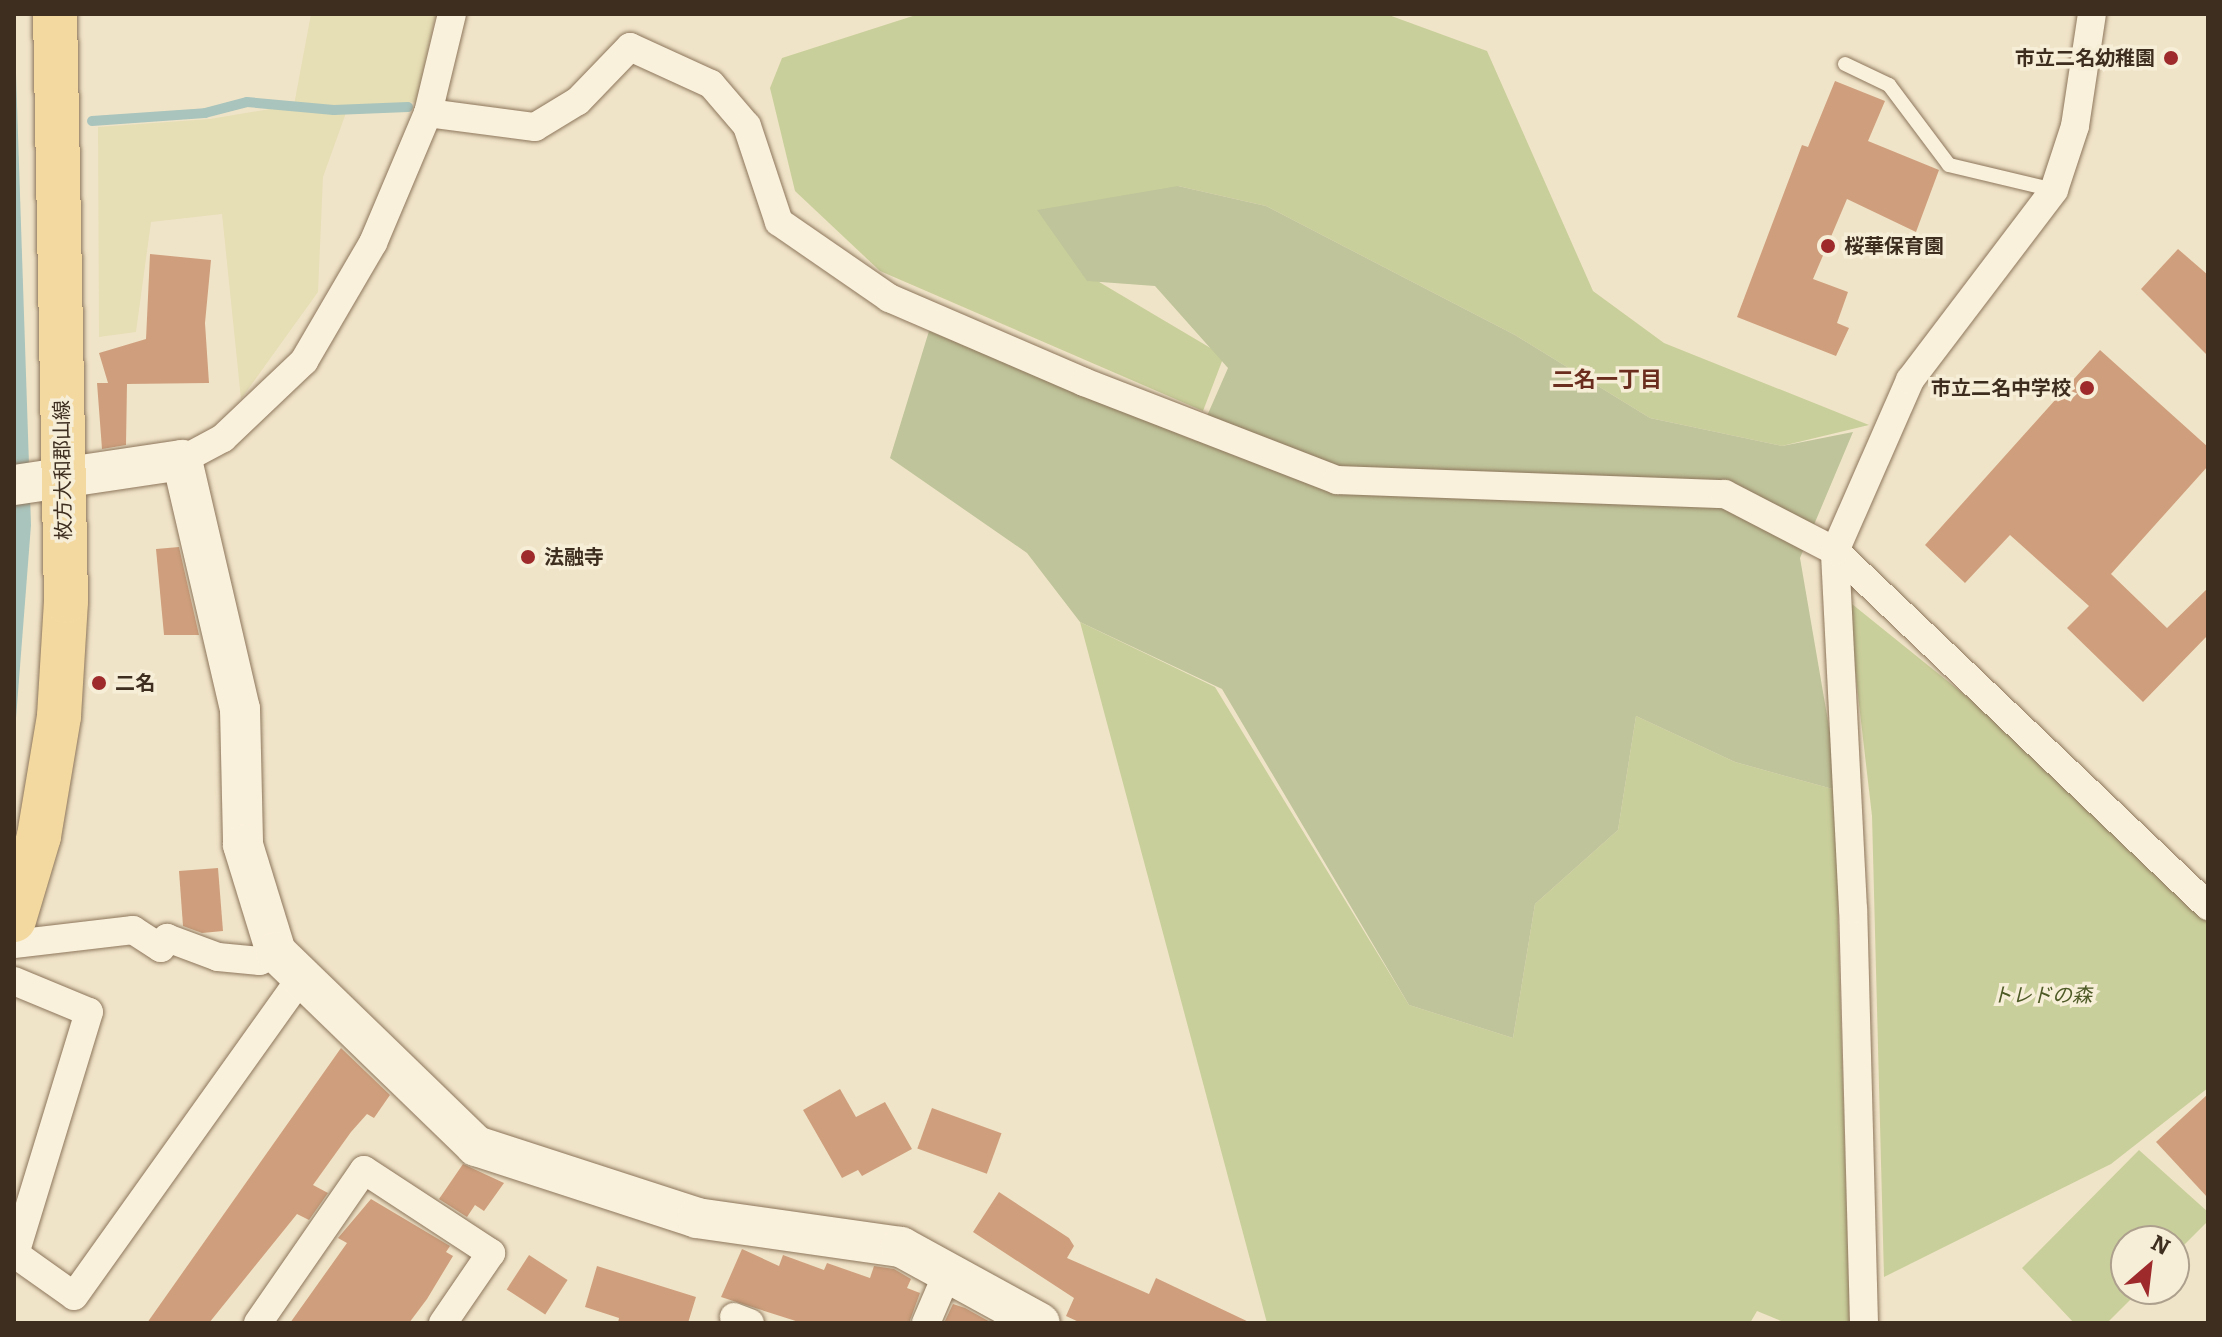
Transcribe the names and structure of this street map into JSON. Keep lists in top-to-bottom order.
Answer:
{
  "streets": {
    "main road": ["枚方大和郡山線"]
  },
  "districts": ["二名一丁目"],
  "parks": ["トレドの森"],
  "places": [
    "市立二名幼稚園",
    "桜華保育園",
    "市立二名中学校",
    "法融寺",
    "二名"
  ],
  "north": "top right"
}
